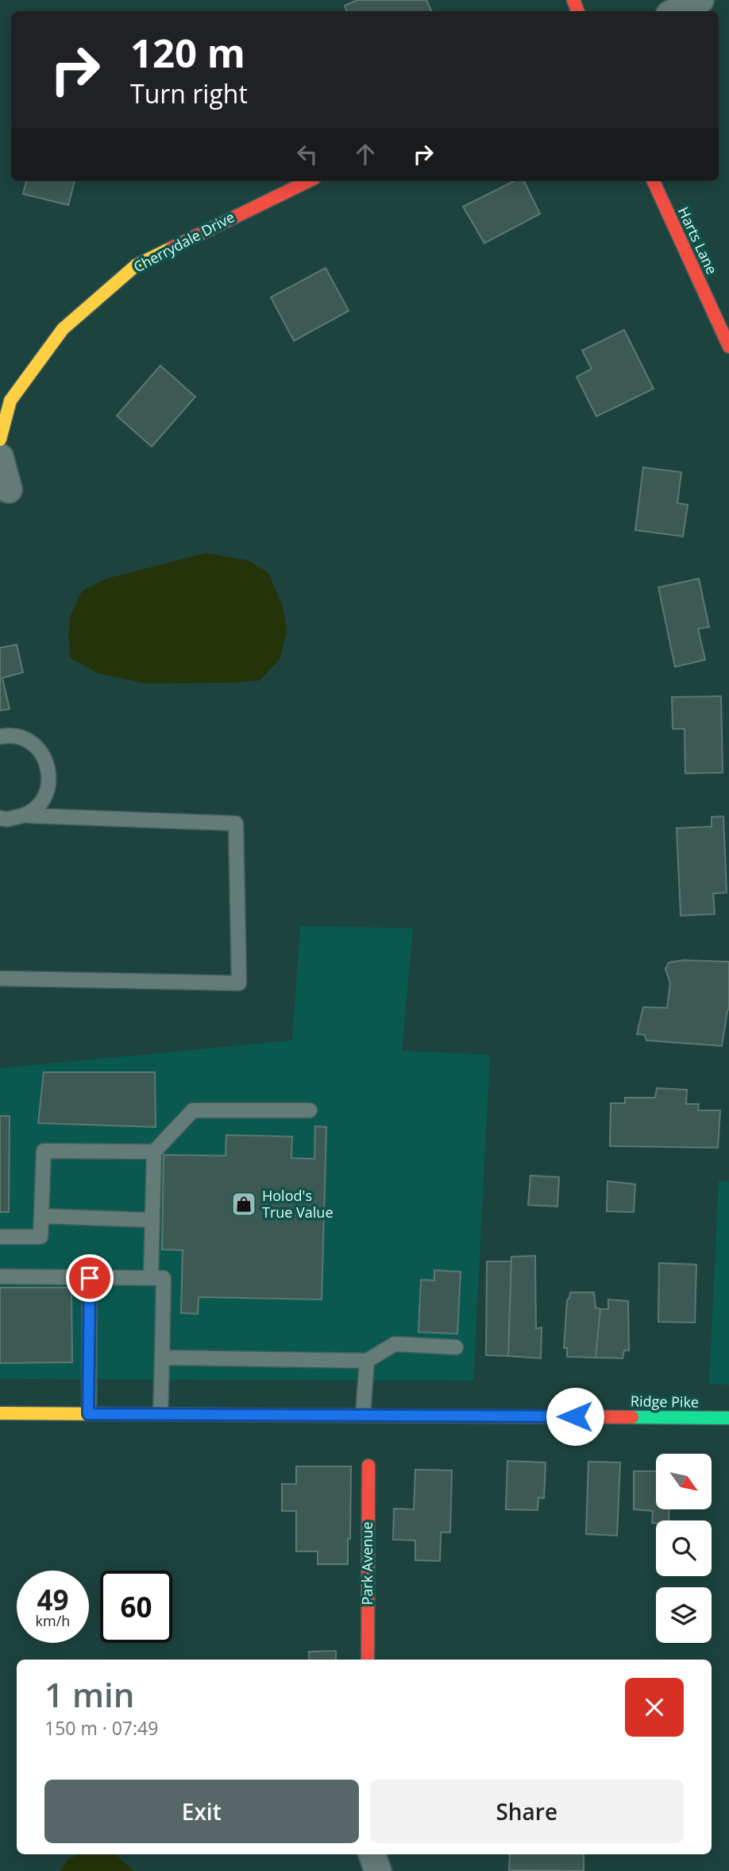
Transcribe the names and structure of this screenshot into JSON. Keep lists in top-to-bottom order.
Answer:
{
  "streets": {
    "street": [
      "Harts Lane",
      "Cherrydale Drive",
      "Ridge Pike",
      "Park Avenue"
    ]
  },
  "places": {
    "shop": ["Holod's True Value"]
  },
  "north": "bottom right",
  "page": {
    "turn": ["120 m", "Turn right"],
    "speed": "49 km/h",
    "limit": "60",
    "heading": ["1 min", "150 m · 07:49"],
    "buttons": ["Exit", "Share"]
  }
}
